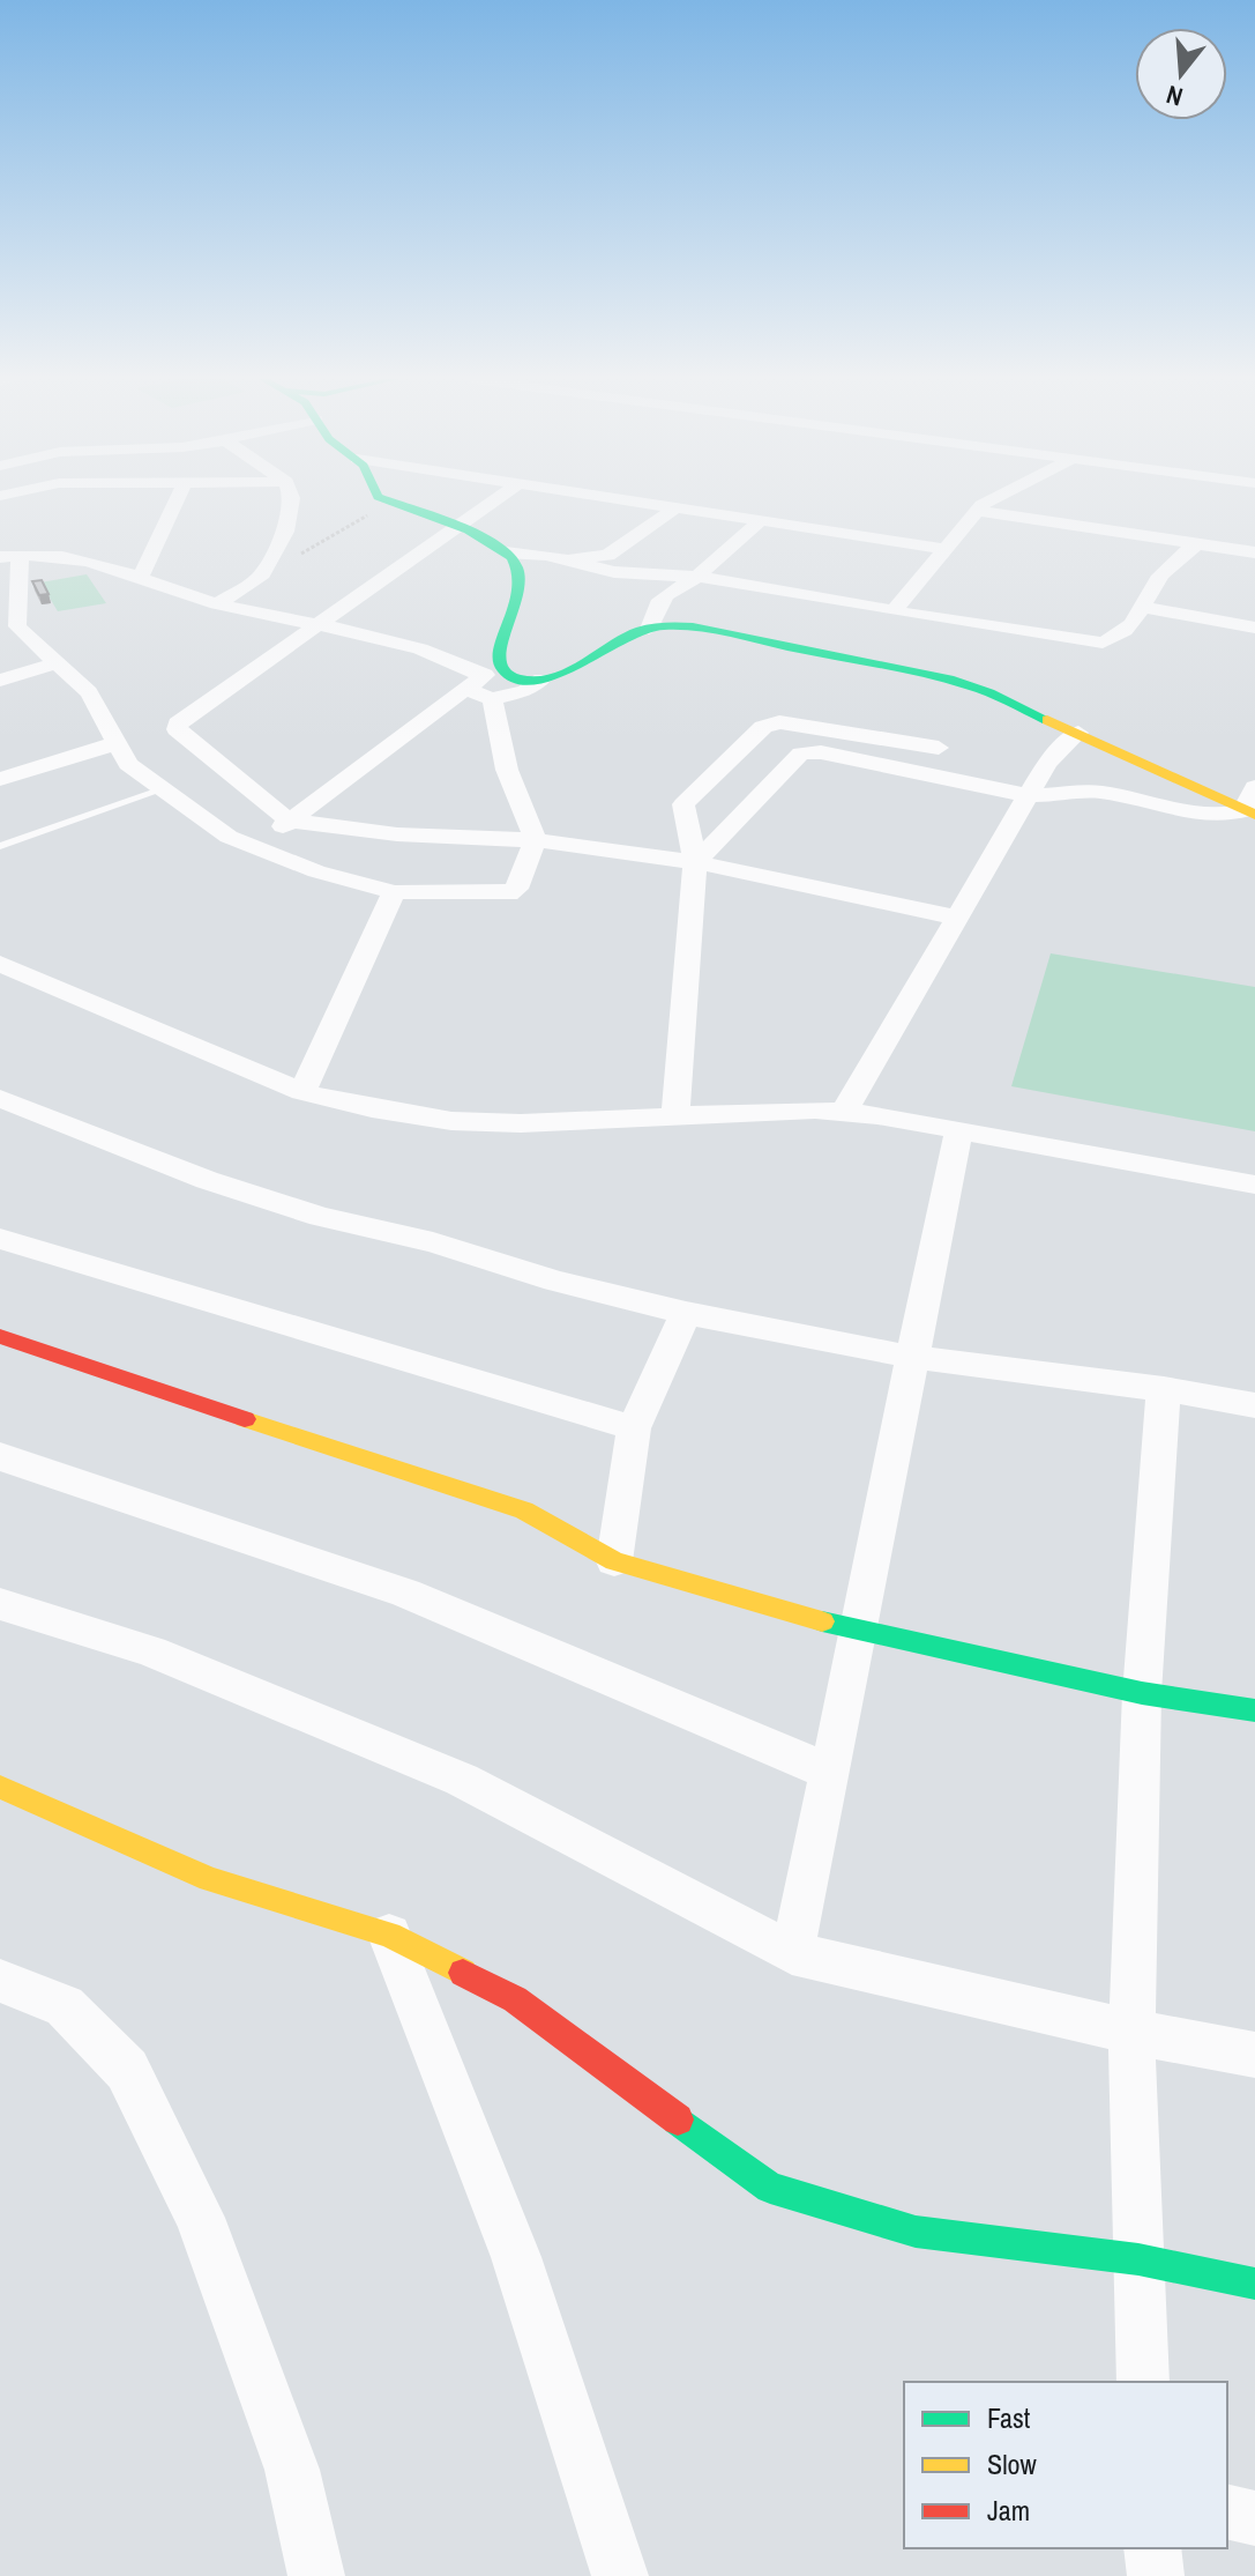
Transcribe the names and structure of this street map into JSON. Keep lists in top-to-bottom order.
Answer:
{
  "legend": ["Fast", "Slow", "Jam"],
  "north": "bottom"
}
